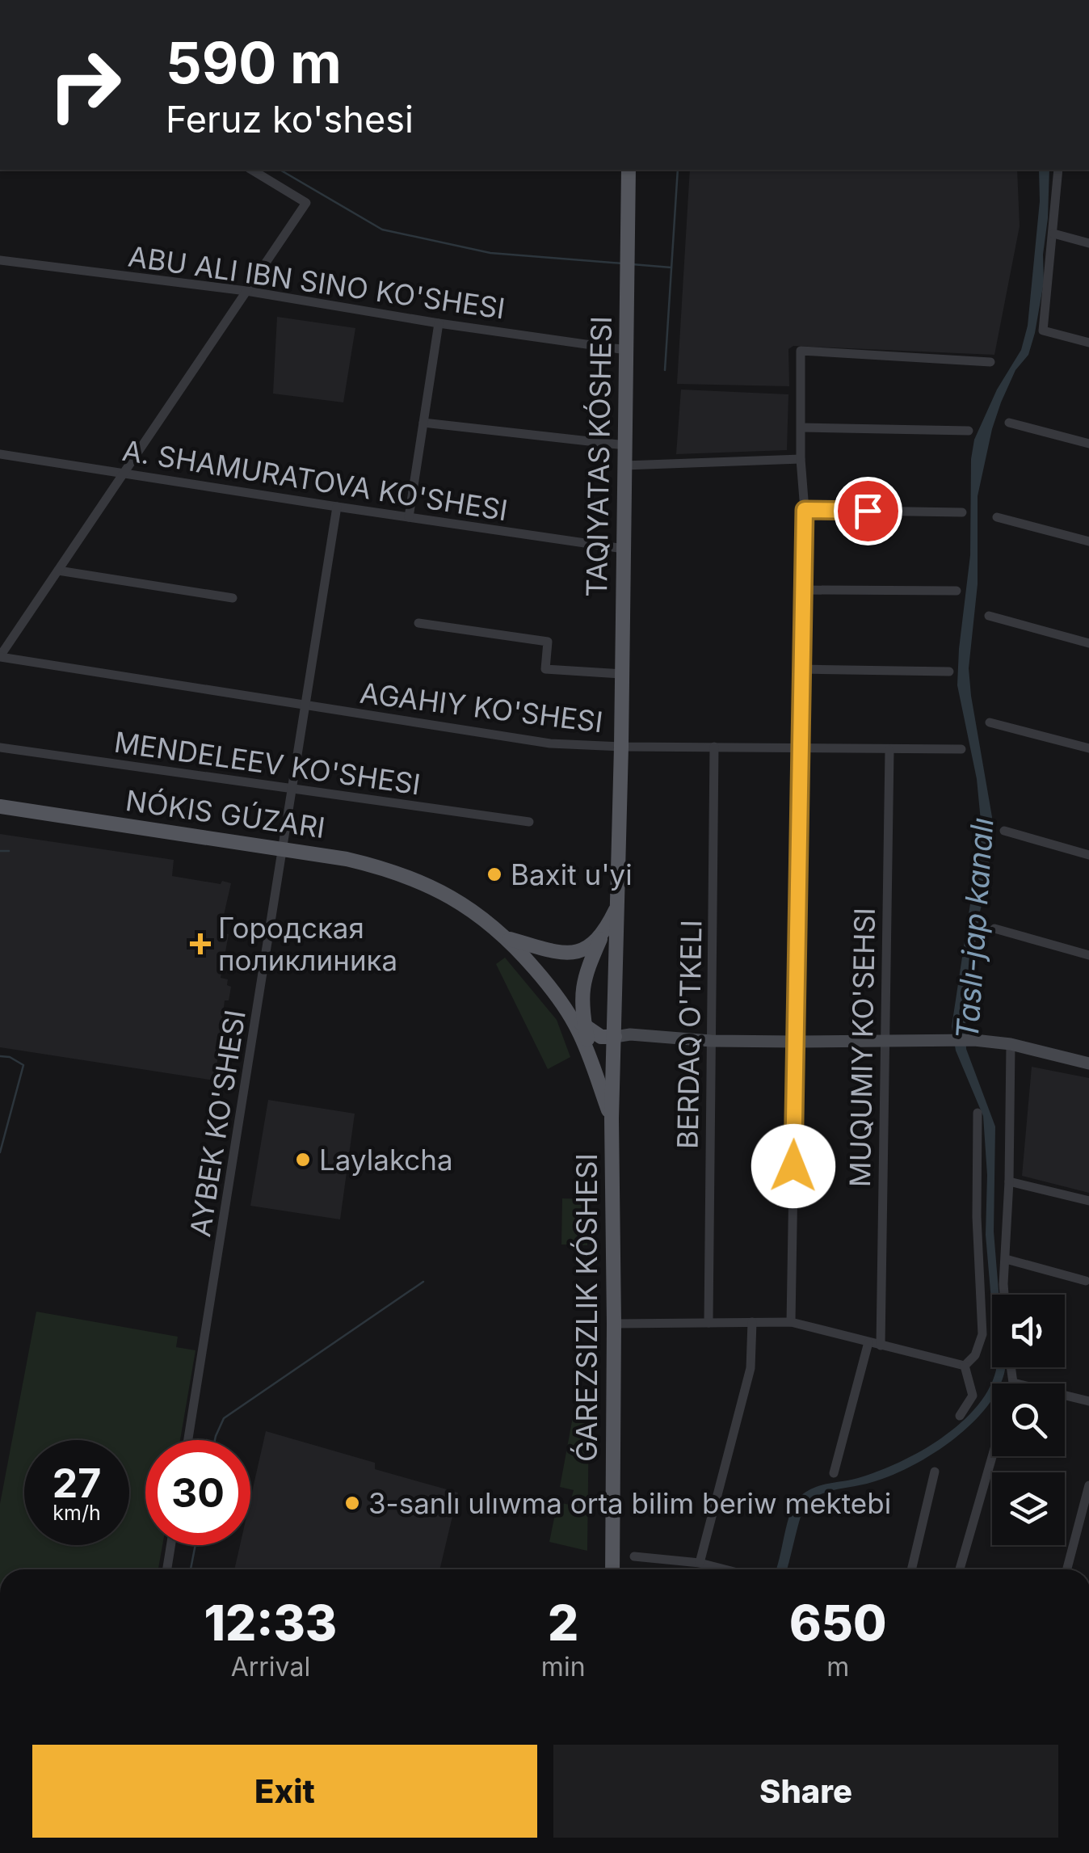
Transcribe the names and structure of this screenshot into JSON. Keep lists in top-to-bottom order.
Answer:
{
  "streets": {
    "main road": ["ǴAREZSIZLIK KÓSHESI"],
    "street": [
      "ABU ALI IBN SINO KO'SHESI",
      "A. SHAMURATOVA KO'SHESI",
      "AGAHIY KO'SHESI",
      "MENDELEEV KO'SHESI",
      "BERDAQ O'TKELI",
      "MUQUMIY KO'SEHSI",
      "AYBEK KO'SHESI"
    ]
  },
  "crossings": [
    ["ABU ALI IBN SINO KO'SHESI", "ǴAREZSIZLIK KÓSHESI"],
    ["A. SHAMURATOVA KO'SHESI", "AYBEK KO'SHESI"],
    ["A. SHAMURATOVA KO'SHESI", "ǴAREZSIZLIK KÓSHESI"],
    ["AGAHIY KO'SHESI", "BERDAQ O'TKELI"],
    ["AGAHIY KO'SHESI", "MUQUMIY KO'SEHSI"],
    ["AGAHIY KO'SHESI", "AYBEK KO'SHESI"],
    ["AGAHIY KO'SHESI", "ǴAREZSIZLIK KÓSHESI"],
    ["MENDELEEV KO'SHESI", "AYBEK KO'SHESI"]
  ],
  "water": ["Taslı-jap kanalı"],
  "places": {
    "other": ["Baxit u'yi", "Laylakcha", "3-sanlı ulıwma orta bilim beriw mektebi"],
    "health": ["Городская поликлиника"]
  },
  "page": {
    "turn": ["590 m", "Feruz ko'shesi"],
    "speed": "27 km/h",
    "limit": "30",
    "eta": [
      "12:33",
      "Arrival",
      "2",
      "min",
      "650",
      "m"
    ],
    "buttons": ["Exit", "Share"]
  }
}
